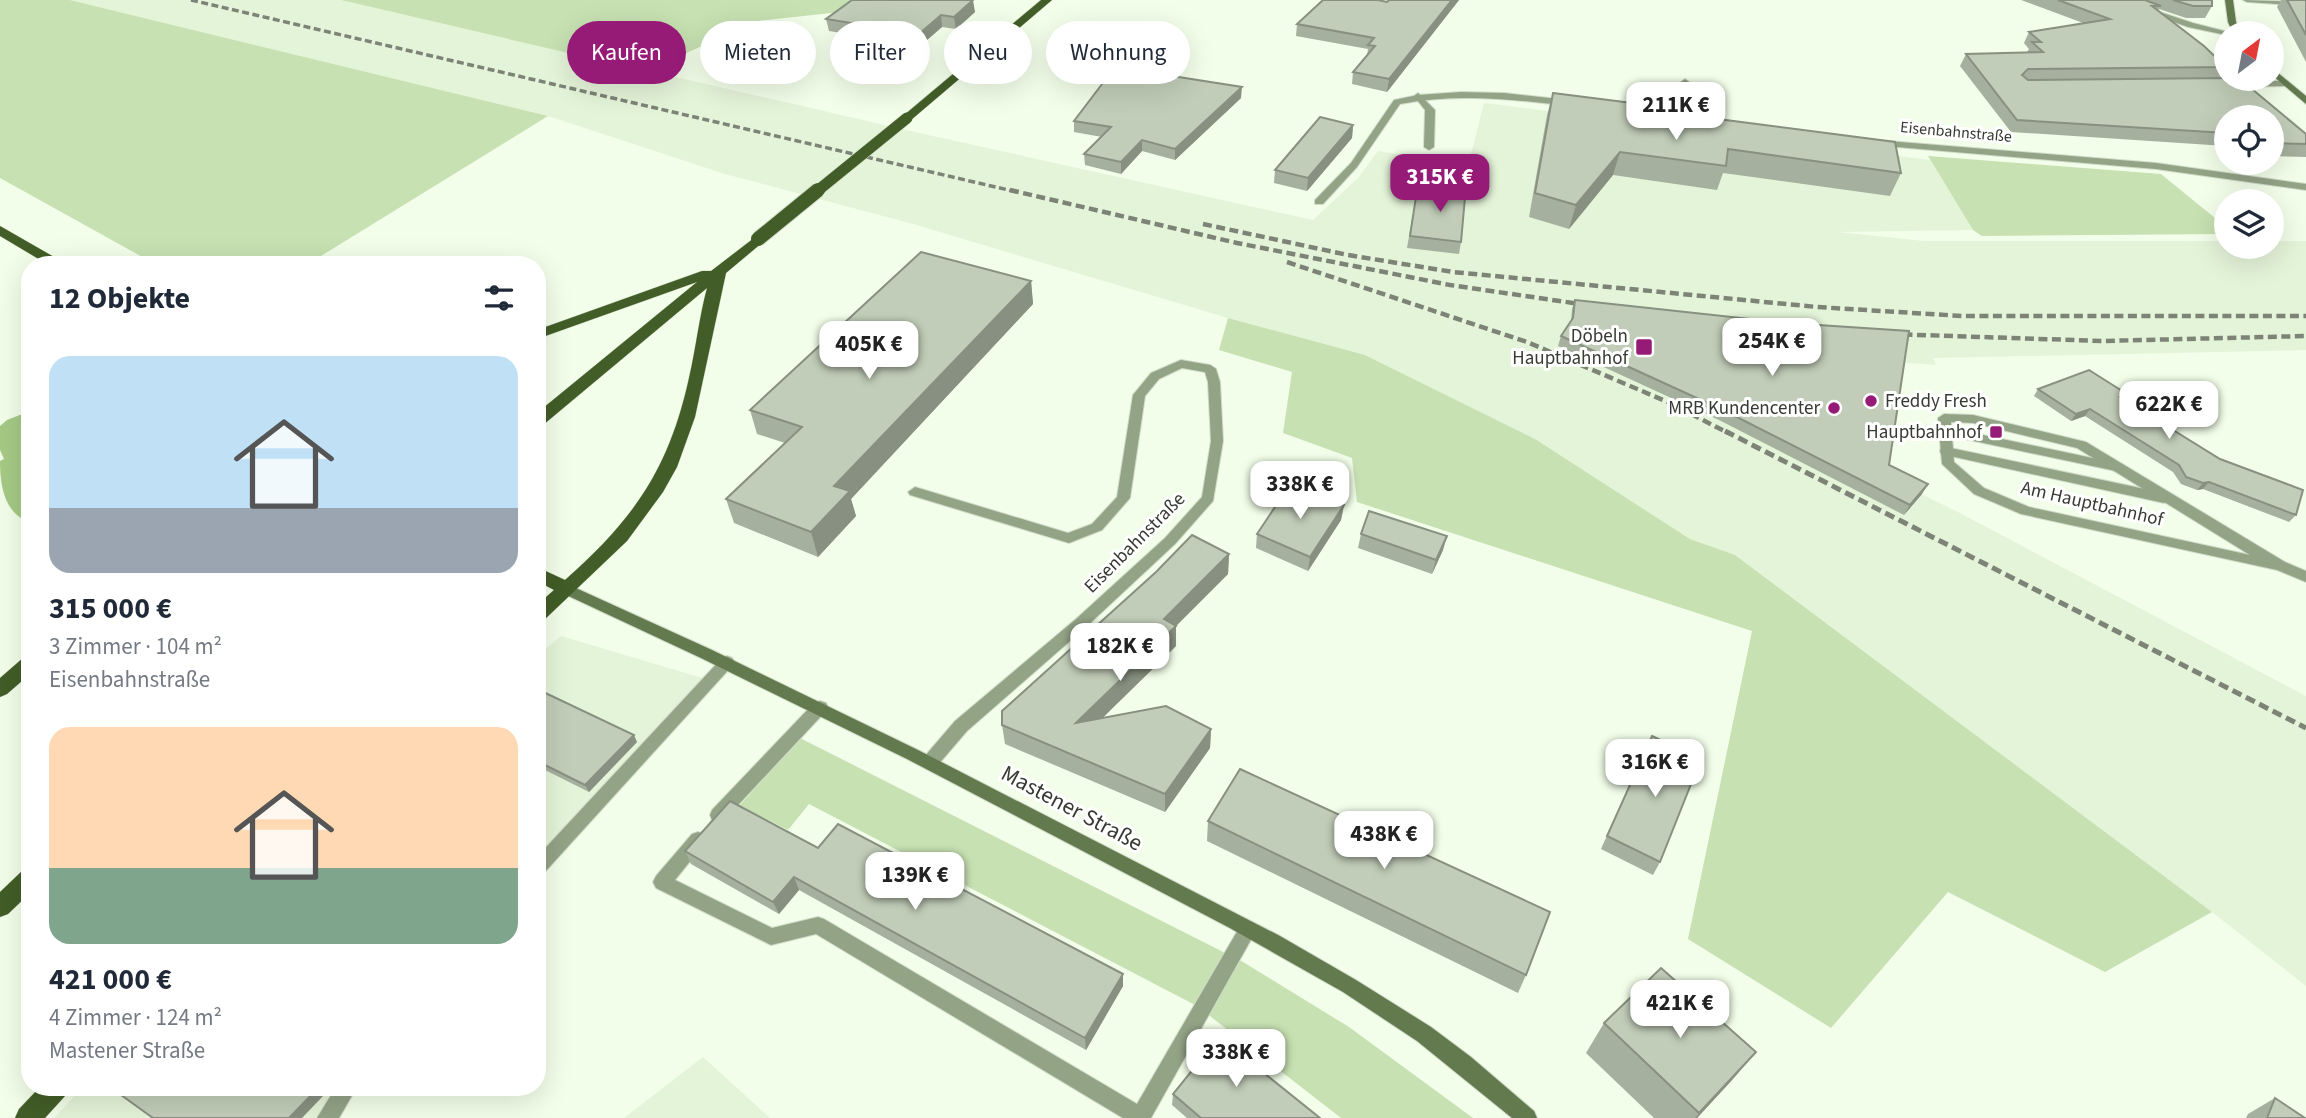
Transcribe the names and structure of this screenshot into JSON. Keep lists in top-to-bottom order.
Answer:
{
  "streets": {
    "main road": ["Mastener Straße"],
    "street": ["Eisenbahnstraße", "Am Hauptbahnhof"]
  },
  "crossings": [
    ["Eisenbahnstraße", "Mastener Straße"]
  ],
  "places": {
    "transit": ["Döbeln Hauptbahnhof", "Hauptbahnhof"],
    "other": ["Freddy Fresh", "MRB Kundencenter"]
  },
  "north": "top right",
  "page": {
    "chip": [
      "Kaufen",
      "Mieten",
      "Filter",
      "Neu",
      "Wohnung"
    ],
    "price": [
      "211K €",
      "315K €",
      "254K €",
      "405K €",
      "622K €",
      "338K €",
      "182K €",
      "316K €",
      "438K €",
      "139K €",
      "421K €",
      "338K €"
    ],
    "heading": "12 Objekte",
    "list": [
      {
        "name": "315 000 €",
        "note": "3 Zimmer · 104 m² · Eisenbahnstraße"
      },
      {
        "name": "421 000 €",
        "note": "4 Zimmer · 124 m² · Mastener Straße"
      }
    ]
  }
}
